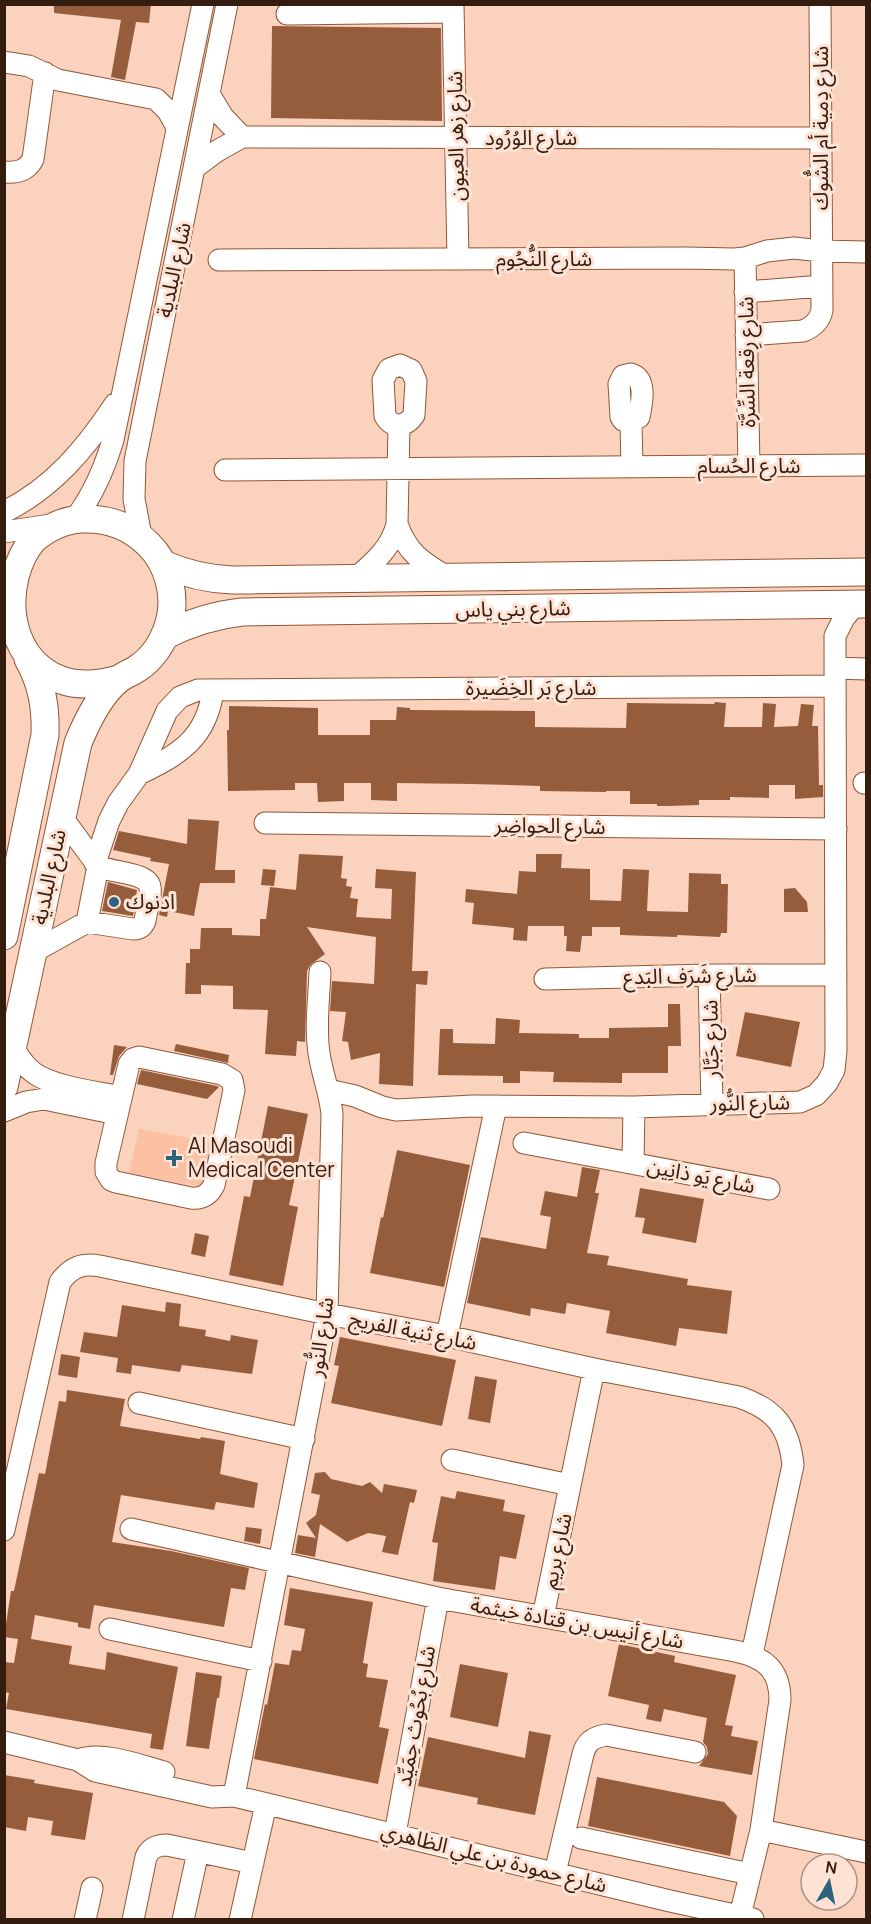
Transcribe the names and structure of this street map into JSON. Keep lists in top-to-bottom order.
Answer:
{
  "streets": {
    "main road": ["شارع البلدية", "شارع بني ياس"],
    "street": [
      "شارع دِمية أم الشُّوك",
      "شارع زهر العيون",
      "شارع الوُرُود",
      "شارع النُّجُوم",
      "شارع رِقعة السِّرَّة",
      "شارع الحُسام",
      "شارع بَر الخِضَيرة",
      "شارع الحواضِر",
      "شارع شَرَف البَدع",
      "شارع جَبَّار",
      "شارع النُّور",
      "شارع يَو ذانِين",
      "شارع ثنية الفريج",
      "شارع بريم",
      "شارع أنيس بن قتادة خيثمة",
      "شارع بُحُوث حِمَيِّد",
      "شارع حمودة بن علي الظاهري"
    ]
  },
  "crossings": [
    ["شارع دِمية أم الشُّوك", "شارع الوُرُود"],
    ["شارع دِمية أم الشُّوك", "شارع النُّجُوم"],
    ["شارع دِمية أم الشُّوك", "شارع رِقعة السِّرَّة"],
    ["شارع زهر العيون", "شارع الوُرُود"],
    ["شارع زهر العيون", "شارع النُّجُوم"],
    ["شارع الوُرُود", "شارع البلدية"],
    ["شارع النُّجُوم", "شارع رِقعة السِّرَّة"],
    ["شارع البلدية", "شارع بني ياس"],
    ["شارع رِقعة السِّرَّة", "شارع الحُسام"],
    ["شارع بَر الخِضَيرة", "شارع النُّور"],
    ["شارع الحواضِر", "شارع النُّور"],
    ["شارع شَرَف البَدع", "شارع جَبَّار"],
    ["شارع شَرَف البَدع", "شارع النُّور"],
    ["شارع جَبَّار", "شارع النُّور"],
    ["شارع النُّور", "شارع يَو ذانِين"],
    ["شارع النُّور", "شارع ثنية الفريج"],
    ["شارع النُّور", "شارع أنيس بن قتادة خيثمة"],
    ["شارع النُّور", "شارع حمودة بن علي الظاهري"],
    ["شارع ثنية الفريج", "شارع بريم"],
    ["شارع ثنية الفريج", "شارع أنيس بن قتادة خيثمة"],
    ["شارع بريم", "شارع أنيس بن قتادة خيثمة"],
    ["شارع أنيس بن قتادة خيثمة", "شارع بُحُوث حِمَيِّد"],
    ["شارع بُحُوث حِمَيِّد", "شارع حمودة بن علي الظاهري"]
  ],
  "places": {
    "other": ["ادنوك"],
    "health": ["Al Masoudi Medical Center"]
  },
  "north": "top"
}
